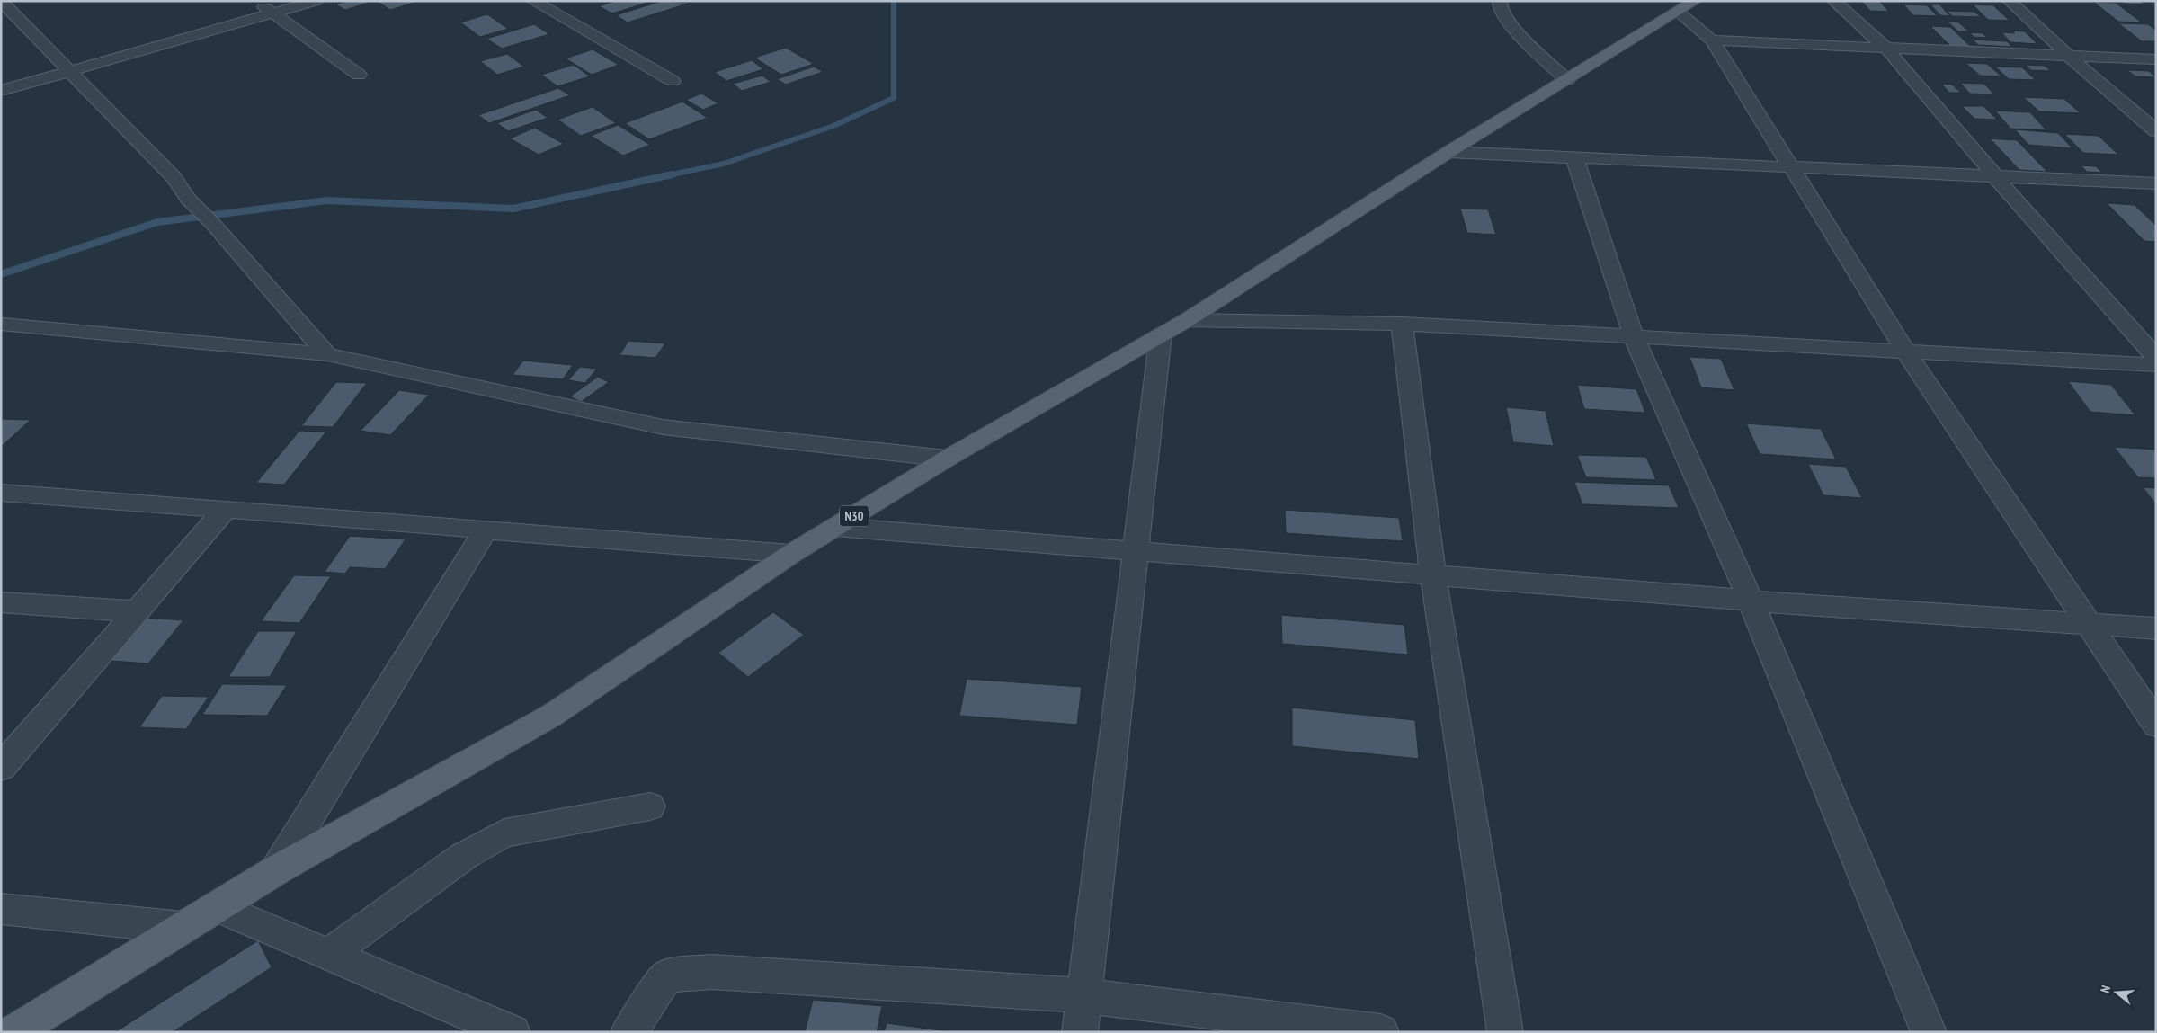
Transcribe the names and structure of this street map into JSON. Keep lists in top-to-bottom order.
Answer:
{
  "streets": {
    "main road": ["N30"]
  },
  "north": "left"
}
